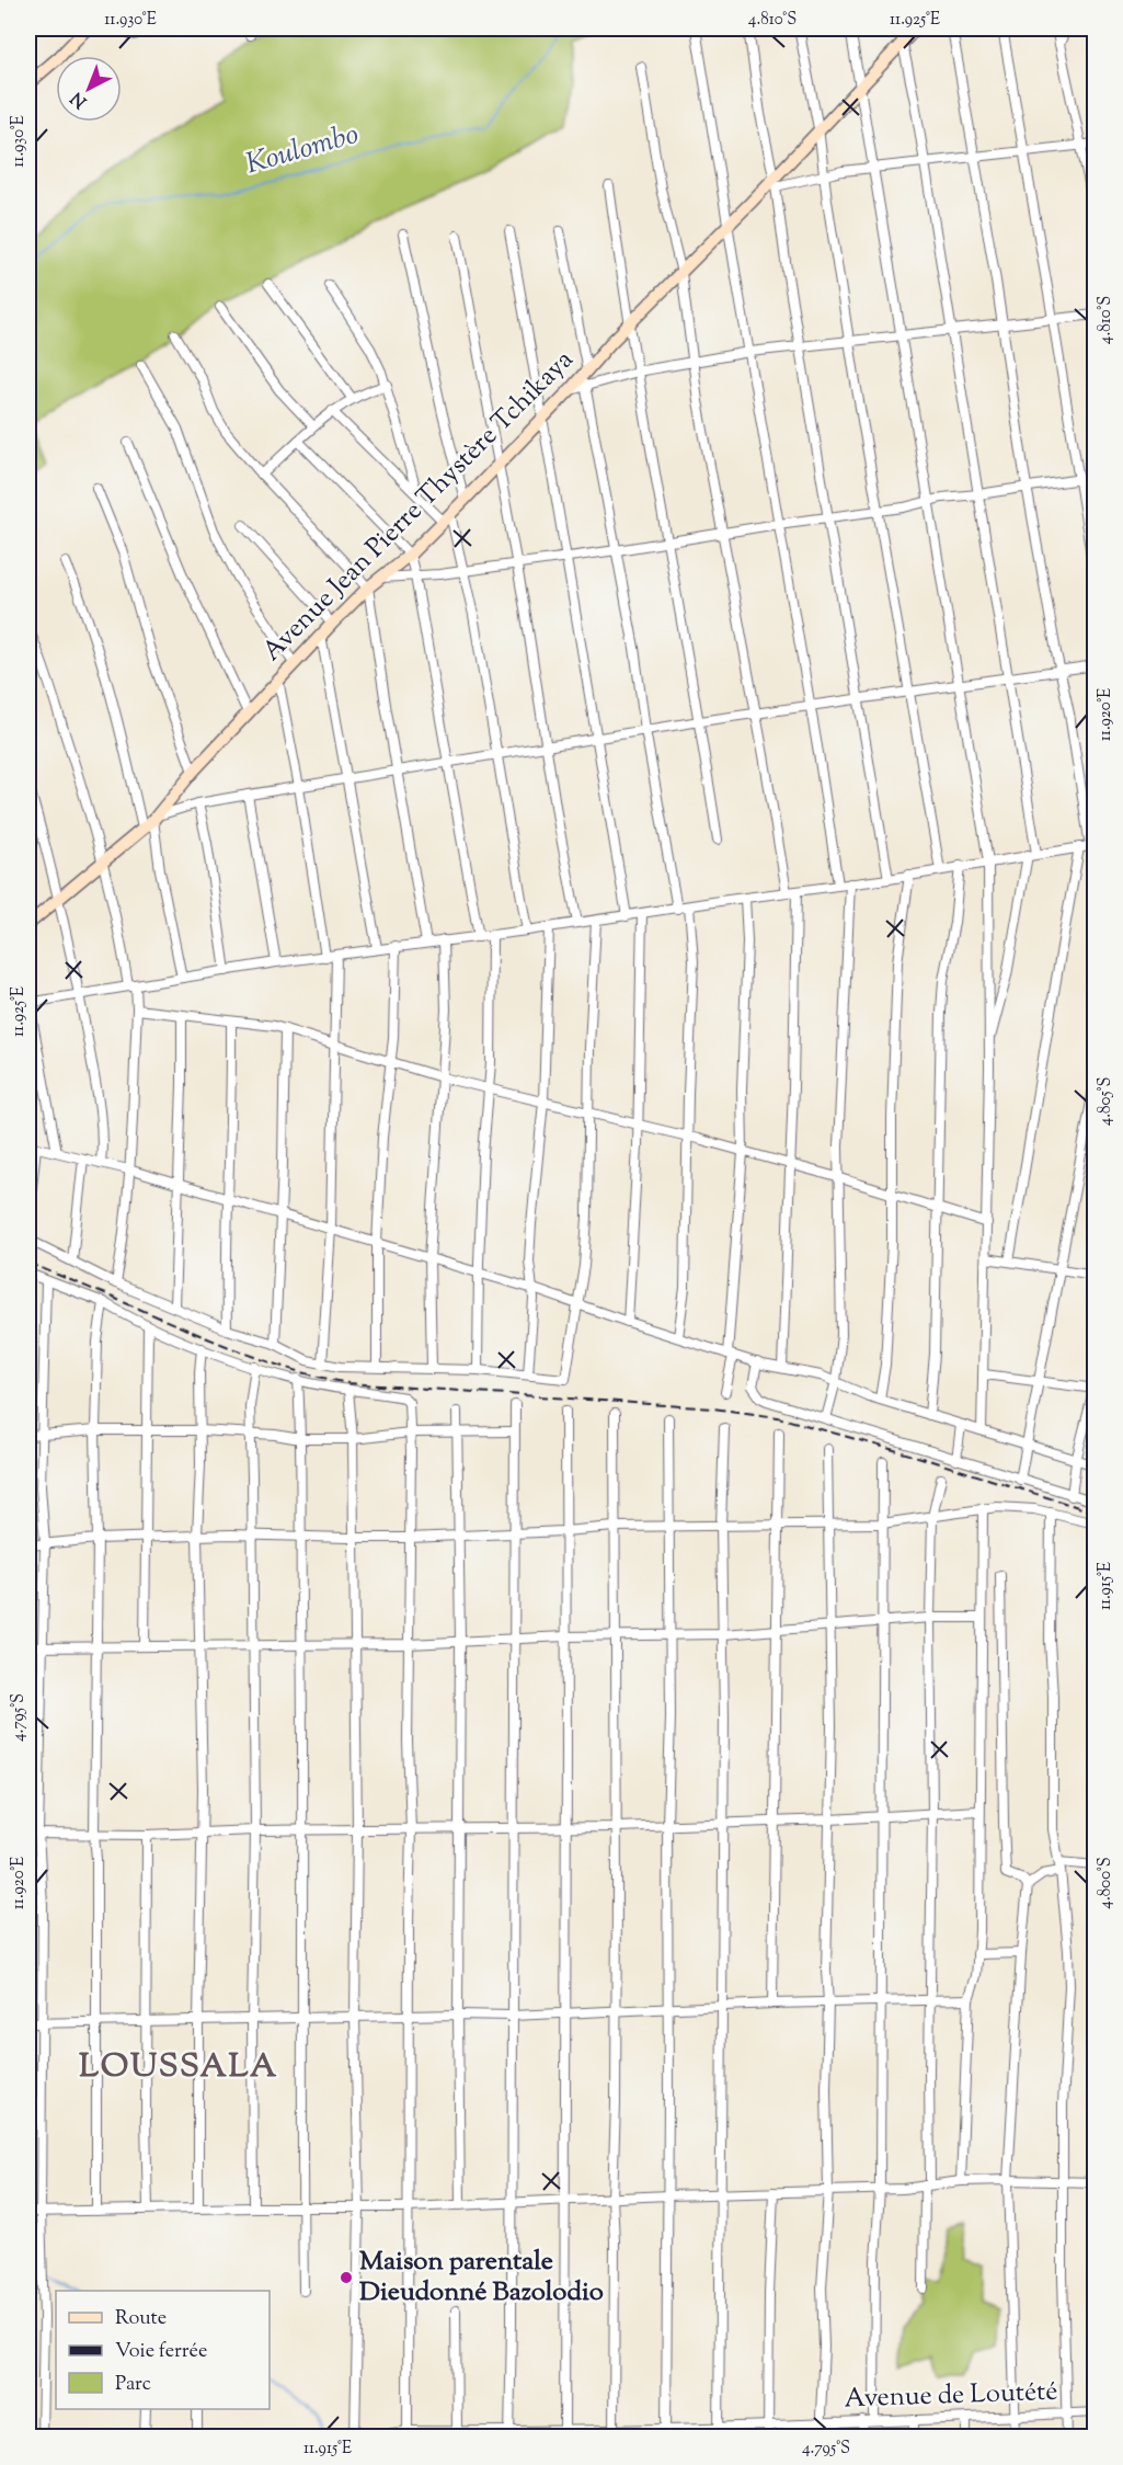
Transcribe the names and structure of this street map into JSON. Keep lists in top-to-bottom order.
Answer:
{
  "streets": {
    "street": ["Avenue Jean Pierre Thystère Tchikaya", "Avenue de Loutété"]
  },
  "districts": ["LOUSSALA"],
  "water": ["Koulombo"],
  "places": ["Maison parentale Dieudonné Bazolodio"],
  "legend": ["Route", "Voie ferrée", "Parc"],
  "north": "bottom left",
  "coordinates": [
    "11.930°E",
    "4.810°S",
    "11.925°E",
    "11.920°E",
    "4.805°S",
    "11.915°E",
    "4.795°S",
    "4.800°S"
  ]
}
